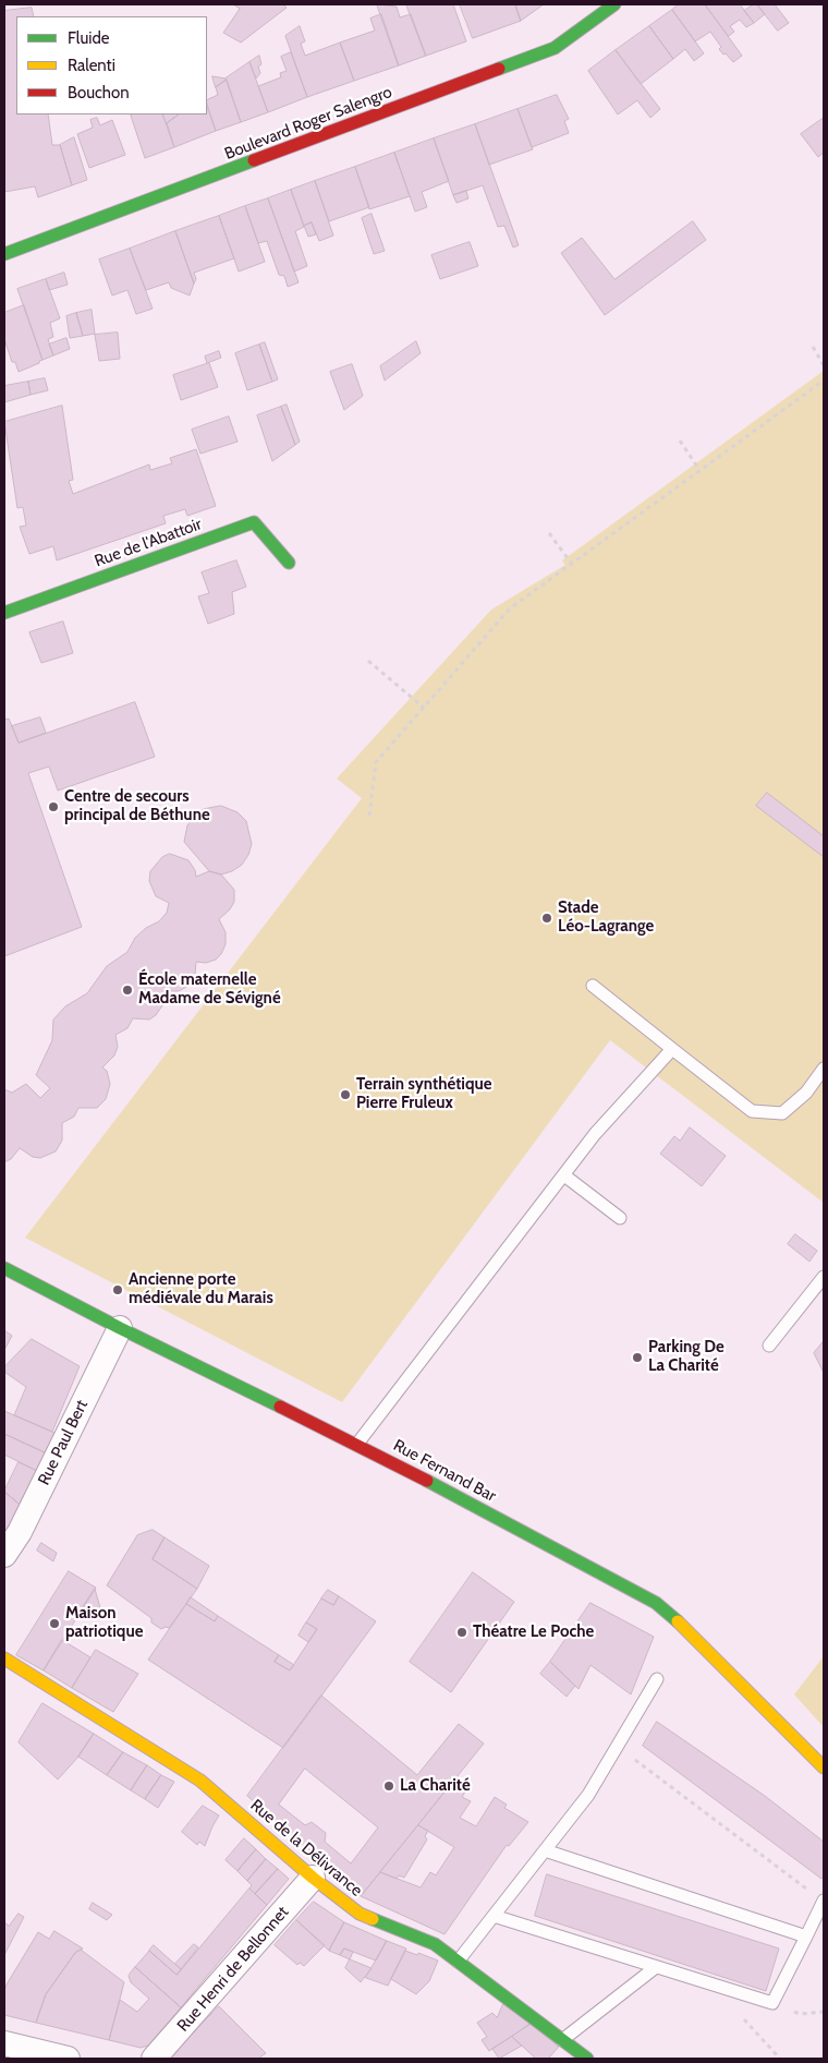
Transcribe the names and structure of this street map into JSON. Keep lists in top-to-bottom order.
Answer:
{
  "streets": {
    "street": [
      "Boulevard Roger Salengro",
      "Rue de l'Abattoir",
      "Rue Paul Bert",
      "Rue Fernand Bar",
      "Rue de la Délivrance",
      "Rue Henri de Bellonnet"
    ]
  },
  "crossings": [
    ["Rue Paul Bert", "Rue Fernand Bar"],
    ["Rue de la Délivrance", "Rue Henri de Bellonnet"]
  ],
  "places": [
    "Centre de secours principal de Béthune",
    "Stade Léo-Lagrange",
    "École maternelle Madame de Sévigné",
    "Terrain synthétique Pierre Fruleux",
    "Ancienne porte médiévale du Marais",
    "Parking De La Charité",
    "Maison patriotique",
    "Théatre Le Poche",
    "La Charité"
  ],
  "legend": ["Fluide", "Ralenti", "Bouchon"]
}
